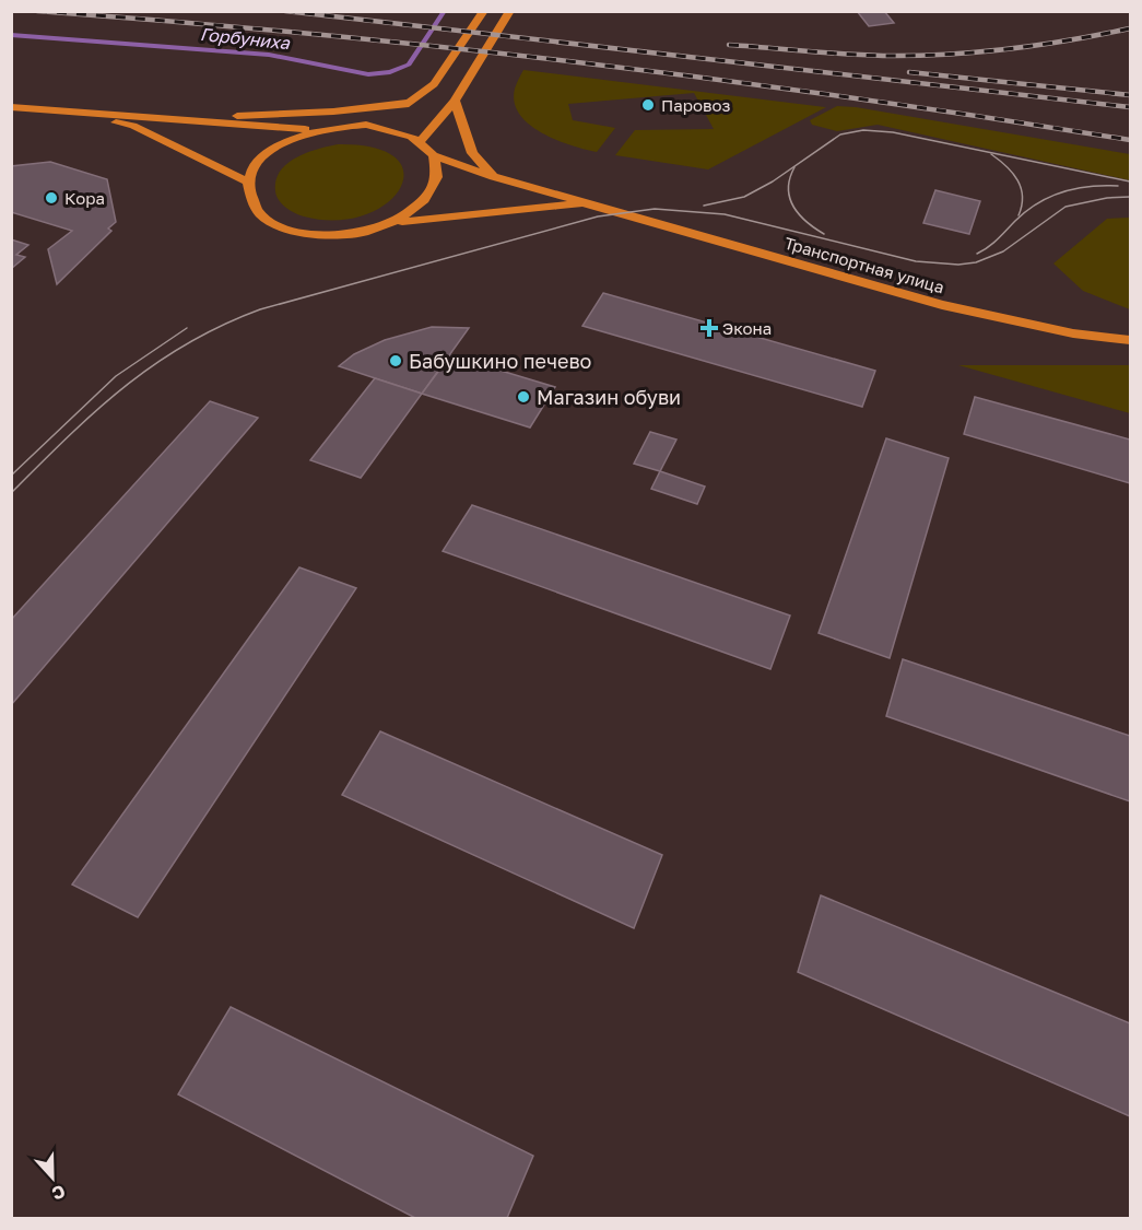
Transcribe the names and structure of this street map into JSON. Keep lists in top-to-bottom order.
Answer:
{
  "streets": {
    "main road": ["Транспортная улица"]
  },
  "water": ["Горбуниха"],
  "places": {
    "other": [
      "Паровоз",
      "Кора",
      "Бабушкино печево",
      "Магазин обуви"
    ],
    "health": ["Экона"]
  },
  "north": "bottom"
}
